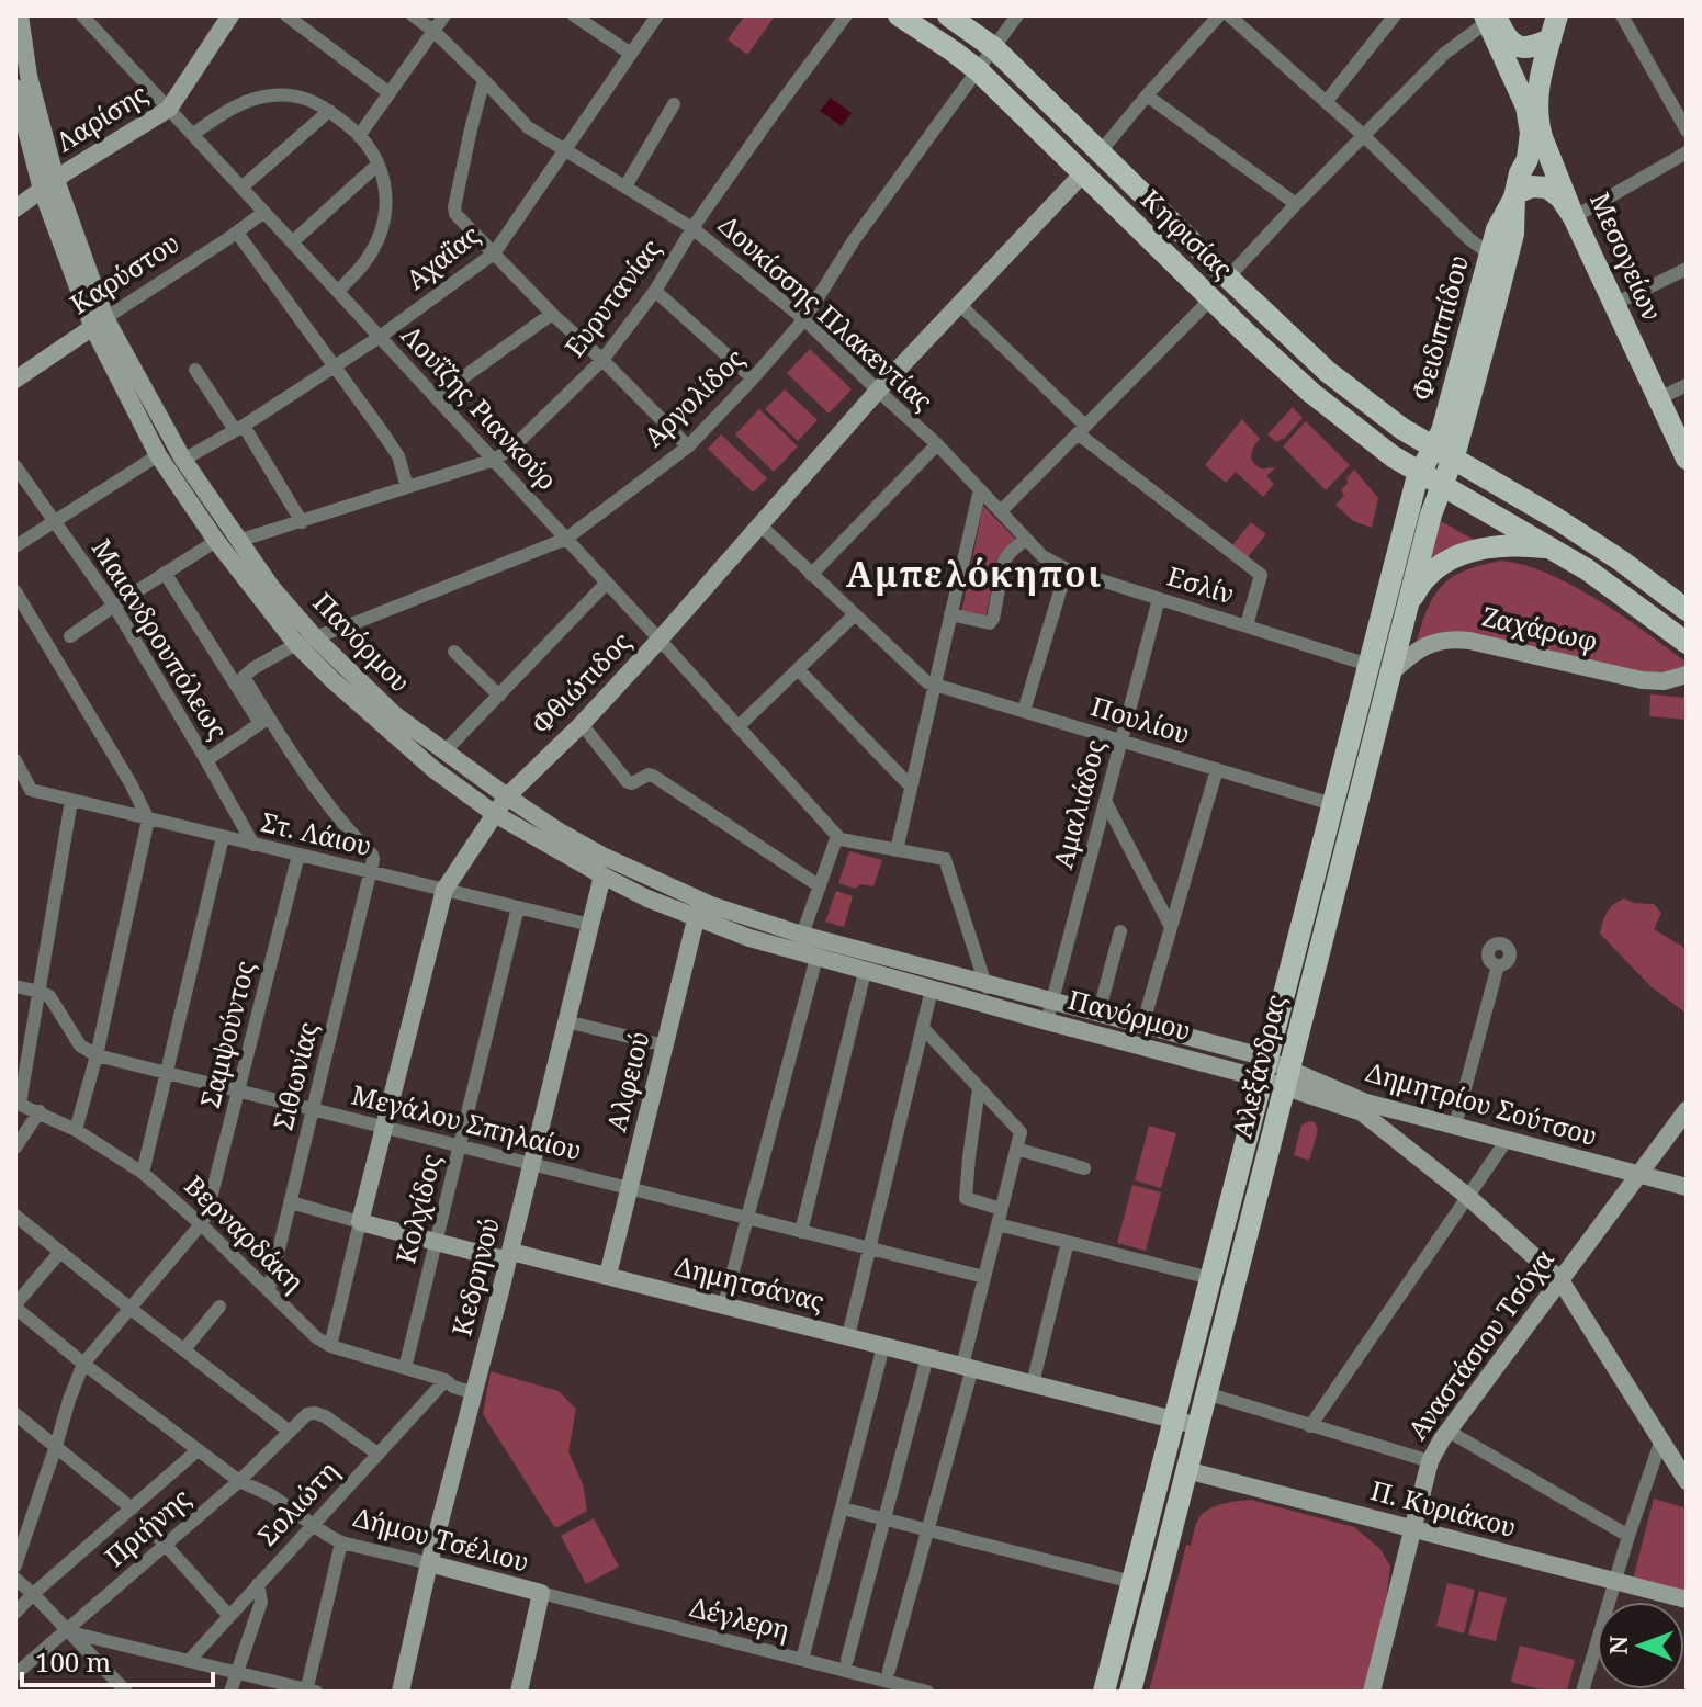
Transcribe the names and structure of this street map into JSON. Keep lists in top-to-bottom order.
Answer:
{
  "streets": {
    "main road": [
      "Κηφισίας",
      "Μεσογείων",
      "Φειδιππίδου",
      "Αλεξάνδρας"
    ],
    "street": [
      "Λαρίσης",
      "Αχαΐας",
      "Καρύστου",
      "Ευρυτανίας",
      "Δουκίσσης Πλακεντίας",
      "Αργολίδος",
      "Λουΐζης Ριανκούρ",
      "Εσλίν",
      "Ζαχάρωφ",
      "Μαιανδρουπόλεως",
      "Πανόρμου",
      "Φθιώτιδος",
      "Πουλίου",
      "Αμαλιάδος",
      "Στ. Λάιου",
      "Σαμψούντος",
      "Σιθωνίας",
      "Αλφειού",
      "Δημητρίου Σούτσου",
      "Μεγάλου Σπηλαίου",
      "Κολχίδος",
      "Βερναρδάκη",
      "Κεδρηνού",
      "Δημητσάνας",
      "Αναστάσιου Τσόχα",
      "Σολιώτη",
      "Π. Κυριάκου",
      "Πριήνης",
      "Δήμου Τσέλιου",
      "Δέγλερη"
    ]
  },
  "crossings": [
    ["Λαρίσης", "Λουΐζης Ριανκούρ"],
    ["Λαρίσης", "Πανόρμου"],
    ["Κηφισίας", "Φειδιππίδου"],
    ["Κηφισίας", "Αργολίδος"],
    ["Κηφισίας", "Φθιώτιδος"],
    ["Κηφισίας", "Αλεξάνδρας"],
    ["Αχαΐας", "Δουκίσσης Πλακεντίας"],
    ["Αχαΐας", "Λουΐζης Ριανκούρ"],
    ["Αχαΐας", "Πανόρμου"],
    ["Καρύστου", "Λουΐζης Ριανκούρ"],
    ["Καρύστου", "Πανόρμου"],
    ["Ευρυτανίας", "Δουκίσσης Πλακεντίας"],
    ["Ευρυτανίας", "Λουΐζης Ριανκούρ"],
    ["Ευρυτανίας", "Πανόρμου"],
    ["Δουκίσσης Πλακεντίας", "Αργολίδος"],
    ["Δουκίσσης Πλακεντίας", "Εσλίν"],
    ["Δουκίσσης Πλακεντίας", "Φθιώτιδος"],
    ["Φειδιππίδου", "Αλεξάνδρας"],
    ["Αργολίδος", "Λουΐζης Ριανκούρ"],
    ["Αργολίδος", "Πανόρμου"],
    ["Λουΐζης Ριανκούρ", "Φθιώτιδος"],
    ["Εσλίν", "Αμαλιάδος"],
    ["Εσλίν", "Αλεξάνδρας"],
    ["Ζαχάρωφ", "Αλεξάνδρας"],
    ["Μαιανδρουπόλεως", "Στ. Λάιου"],
    ["Πανόρμου", "Φθιώτιδος"],
    ["Πανόρμου", "Αμαλιάδος"],
    ["Πανόρμου", "Αλεξάνδρας"],
    ["Πανόρμου", "Αλφειού"],
    ["Πανόρμου", "Κεδρηνού"],
    ["Φθιώτιδος", "Στ. Λάιου"],
    ["Φθιώτιδος", "Μεγάλου Σπηλαίου"],
    ["Φθιώτιδος", "Βερναρδάκη"],
    ["Φθιώτιδος", "Δημητσάνας"],
    ["Πουλίου", "Αμαλιάδος"],
    ["Πουλίου", "Αλεξάνδρας"],
    ["Στ. Λάιου", "Σαμψούντος"],
    ["Στ. Λάιου", "Σιθωνίας"],
    ["Στ. Λάιου", "Κολχίδος"],
    ["Στ. Λάιου", "Κεδρηνού"],
    ["Σαμψούντος", "Μεγάλου Σπηλαίου"],
    ["Σαμψούντος", "Βερναρδάκη"],
    ["Αλεξάνδρας", "Δημητρίου Σούτσου"],
    ["Αλεξάνδρας", "Δημητσάνας"],
    ["Αλεξάνδρας", "Π. Κυριάκου"],
    ["Σιθωνίας", "Μεγάλου Σπηλαίου"],
    ["Σιθωνίας", "Βερναρδάκη"],
    ["Σιθωνίας", "Δημητσάνας"],
    ["Αλφειού", "Μεγάλου Σπηλαίου"],
    ["Αλφειού", "Δημητσάνας"],
    ["Δημητρίου Σούτσου", "Αναστάσιου Τσόχα"],
    ["Μεγάλου Σπηλαίου", "Κολχίδος"],
    ["Μεγάλου Σπηλαίου", "Κεδρηνού"],
    ["Κολχίδος", "Βερναρδάκη"],
    ["Κολχίδος", "Δημητσάνας"],
    ["Βερναρδάκη", "Κεδρηνού"],
    ["Βερναρδάκη", "Σολιώτη"],
    ["Κεδρηνού", "Δημητσάνας"],
    ["Κεδρηνού", "Δήμου Τσέλιου"],
    ["Αναστάσιου Τσόχα", "Π. Κυριάκου"],
    ["Σολιώτη", "Πριήνης"],
    ["Σολιώτη", "Δήμου Τσέλιου"],
    ["Πριήνης", "Δήμου Τσέλιου"],
    ["Δήμου Τσέλιου", "Δέγλερη"]
  ],
  "districts": ["Αμπελόκηποι"],
  "scale_bar": "100 m",
  "north": "left"
}
